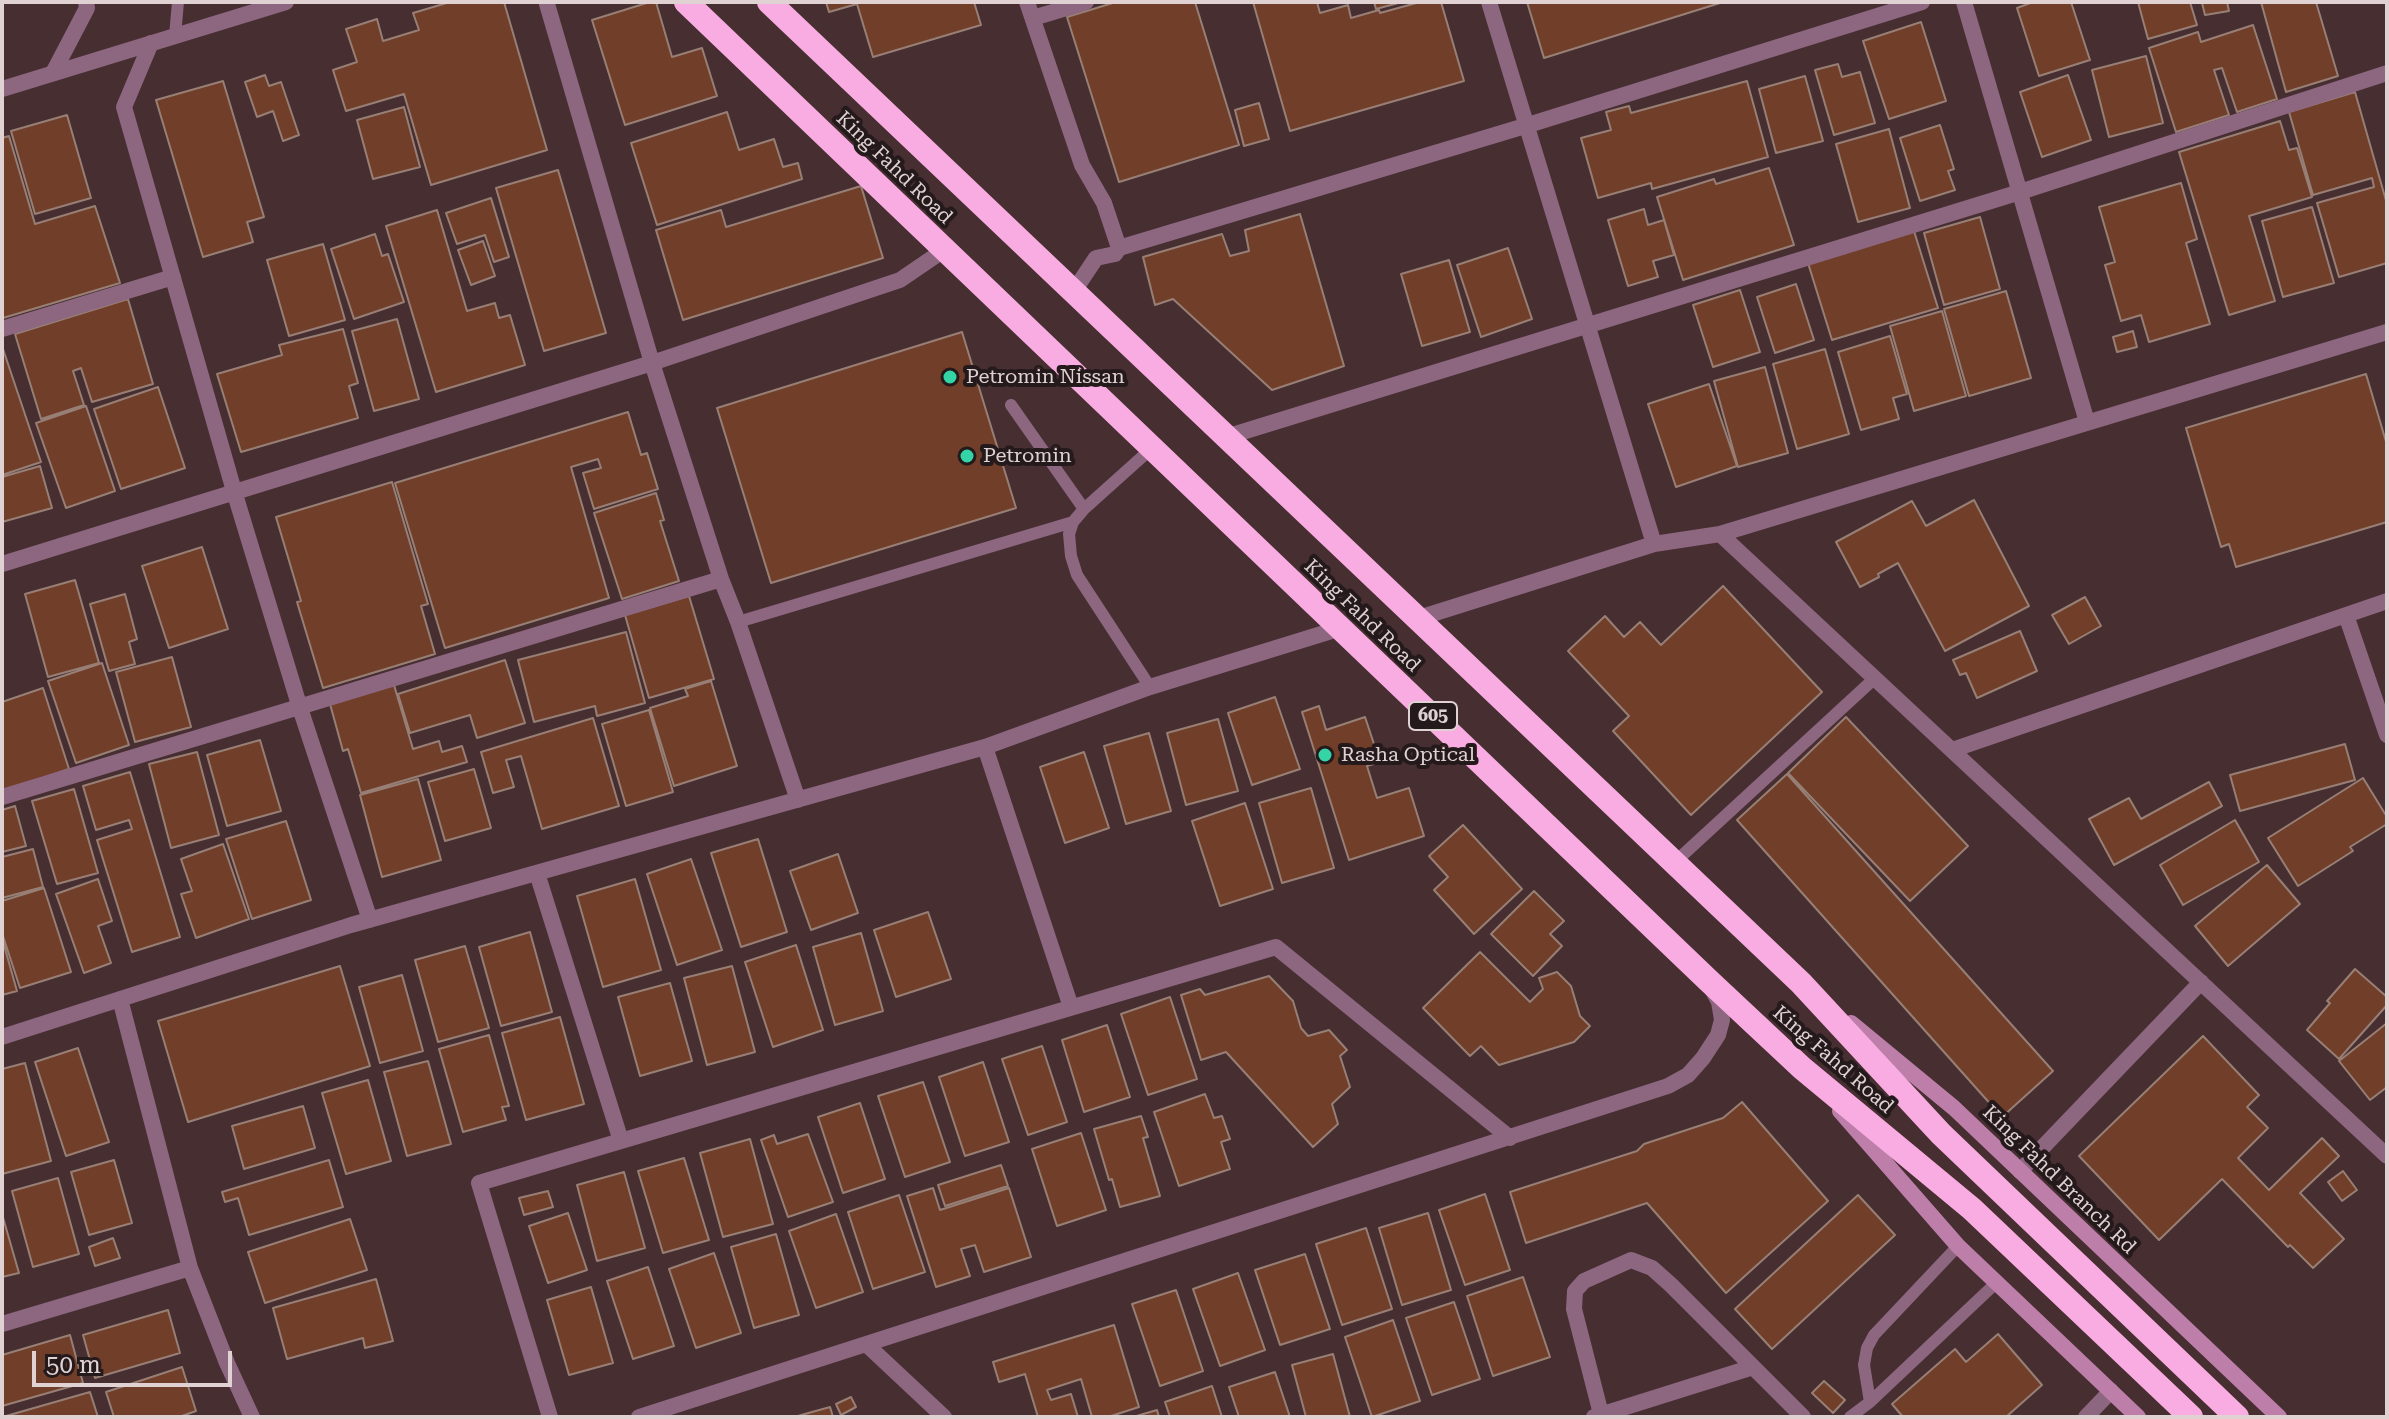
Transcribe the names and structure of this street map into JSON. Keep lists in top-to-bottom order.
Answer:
{
  "streets": {
    "highway": ["King Fahd Road", "605"],
    "main road": ["King Fahd Branch Rd"]
  },
  "crossings": [
    ["King Fahd Road", "King Fahd Branch Rd"]
  ],
  "places": ["Petromin Nissan", "Petromin", "Rasha Optical"],
  "scale_bar": "50 m"
}
